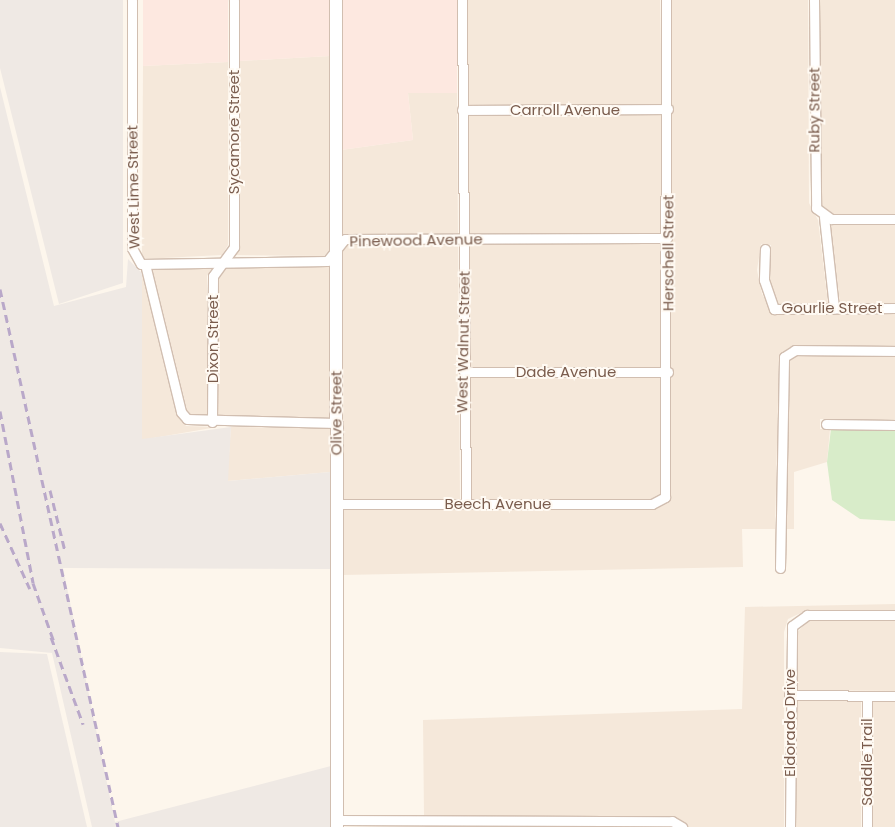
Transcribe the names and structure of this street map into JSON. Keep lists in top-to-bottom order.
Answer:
{
  "streets": {
    "main road": ["Olive Street"],
    "street": [
      "Carroll Avenue",
      "Ruby Street",
      "Sycamore Street",
      "West Lime Street",
      "Pinewood Avenue",
      "Herschell Street",
      "Gourlie Street",
      "Dixon Street",
      "West Walnut Street",
      "Dade Avenue",
      "Beech Avenue",
      "Eldorado Drive",
      "Saddle Trail"
    ]
  },
  "crossings": [
    ["Carroll Avenue", "Herschell Street"],
    ["Carroll Avenue", "West Walnut Street"],
    ["Ruby Street", "Gourlie Street"],
    ["Sycamore Street", "Pinewood Avenue"],
    ["Sycamore Street", "Dixon Street"],
    ["West Lime Street", "Pinewood Avenue"],
    ["West Lime Street", "Dixon Street"],
    ["Pinewood Avenue", "Herschell Street"],
    ["Pinewood Avenue", "Dixon Street"],
    ["Pinewood Avenue", "West Walnut Street"],
    ["Pinewood Avenue", "Olive Street"],
    ["Herschell Street", "Dade Avenue"],
    ["Herschell Street", "Beech Avenue"],
    ["West Walnut Street", "Dade Avenue"],
    ["West Walnut Street", "Beech Avenue"],
    ["Olive Street", "Beech Avenue"]
  ]
}
